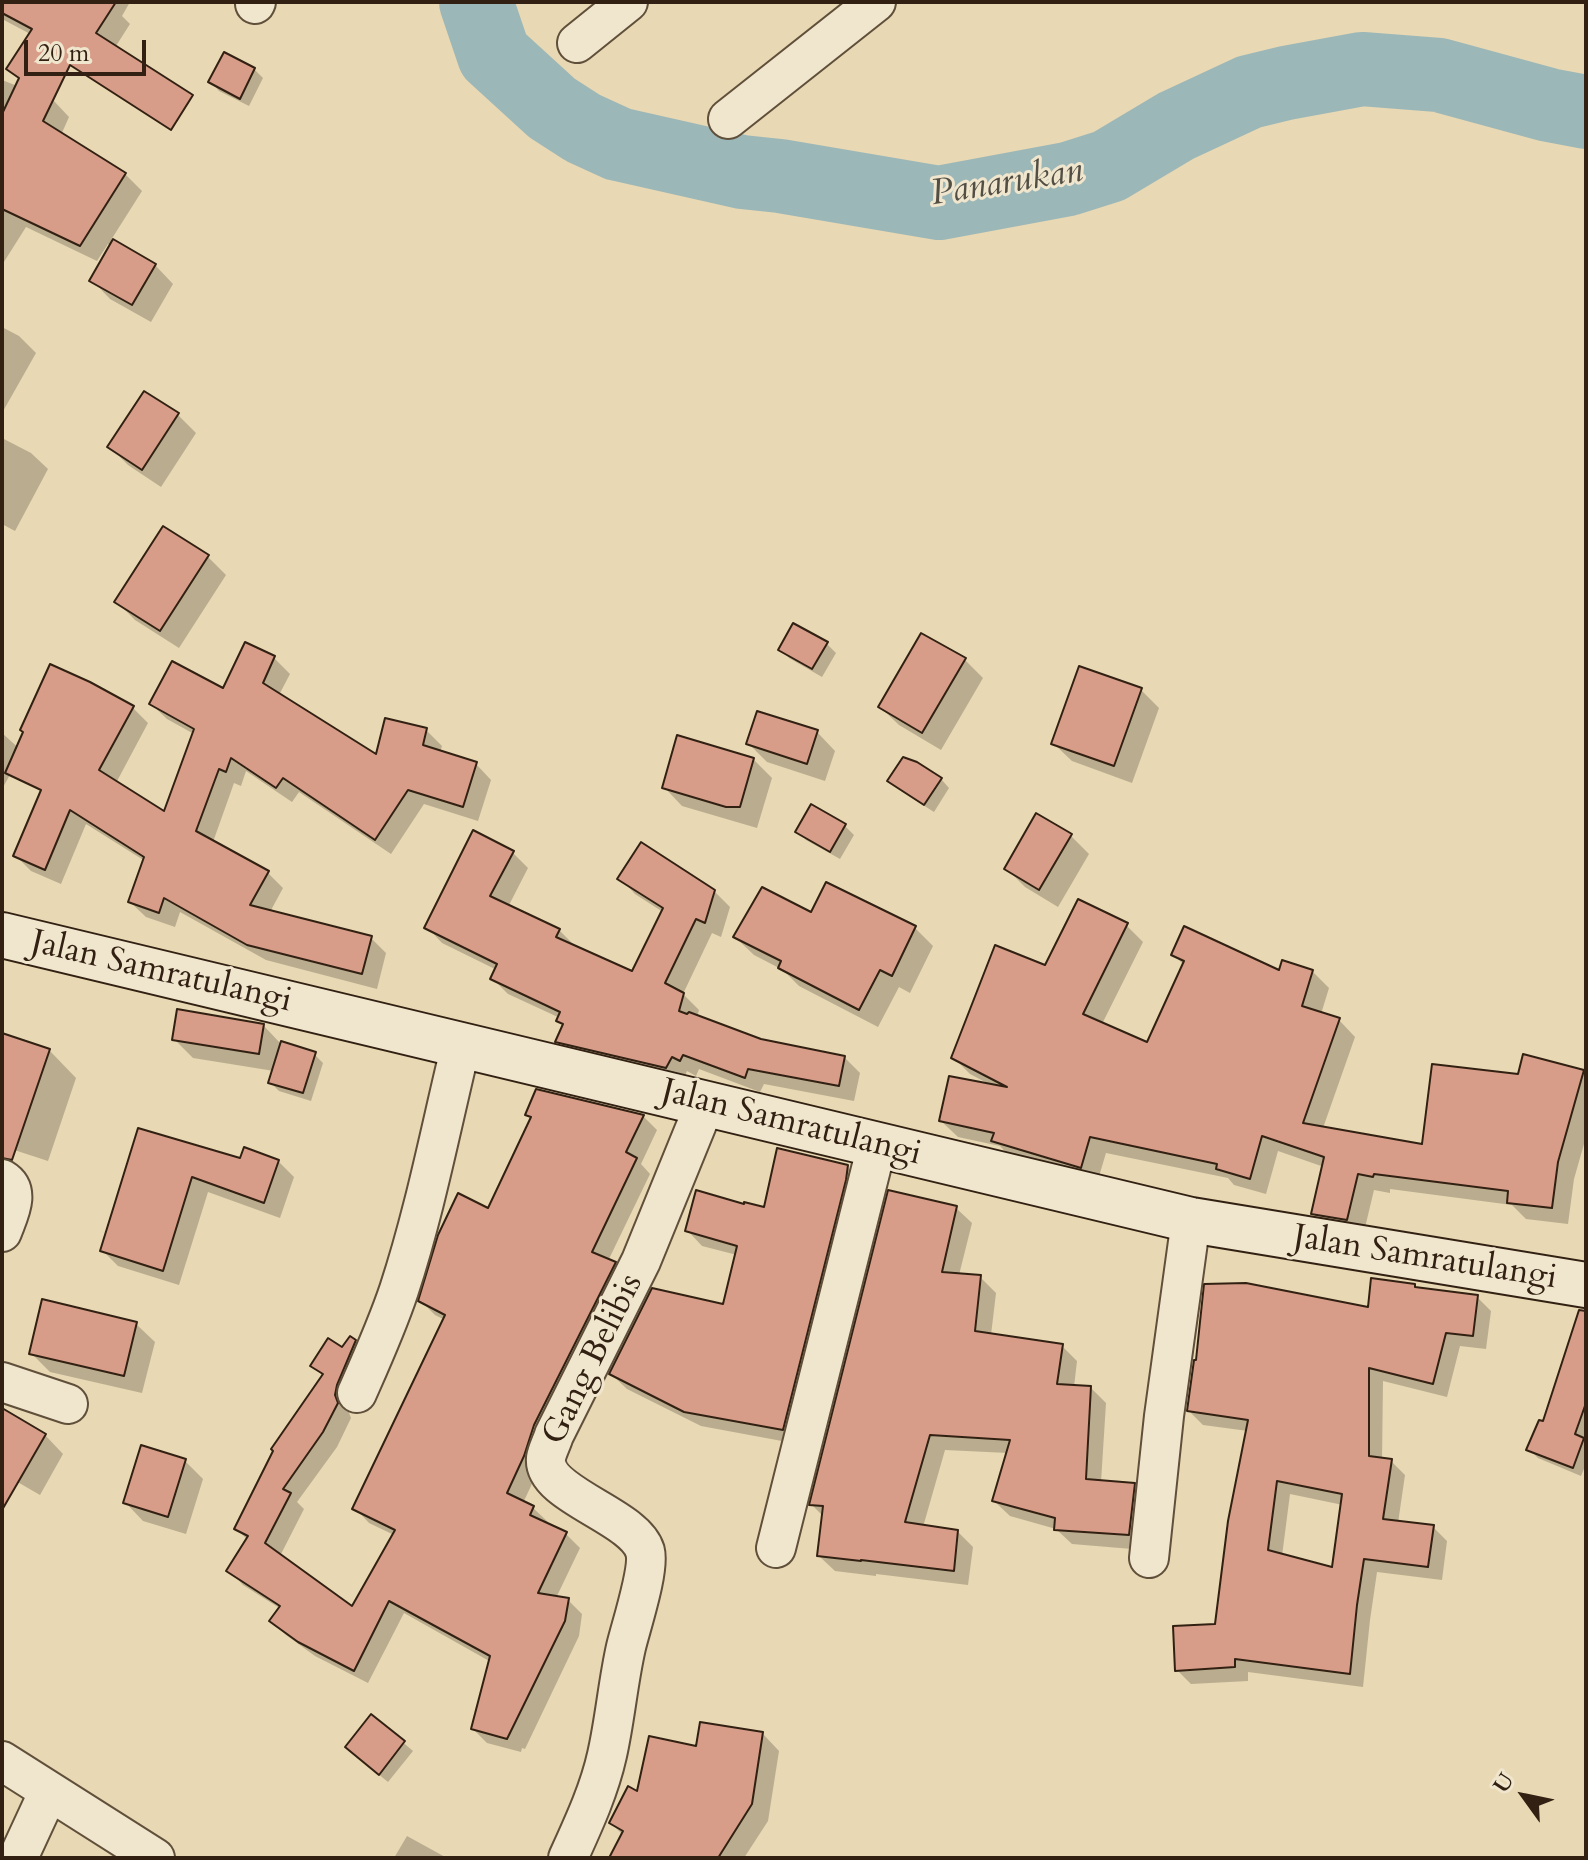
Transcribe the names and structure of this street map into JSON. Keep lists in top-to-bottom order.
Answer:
{
  "streets": {
    "main road": ["Jalan Samratulangi"],
    "street": ["Gang Belibis"]
  },
  "crossings": [
    ["Jalan Samratulangi", "Gang Belibis"]
  ],
  "water": ["Panarukan"],
  "scale_bar": "20 m",
  "north": "top left"
}
